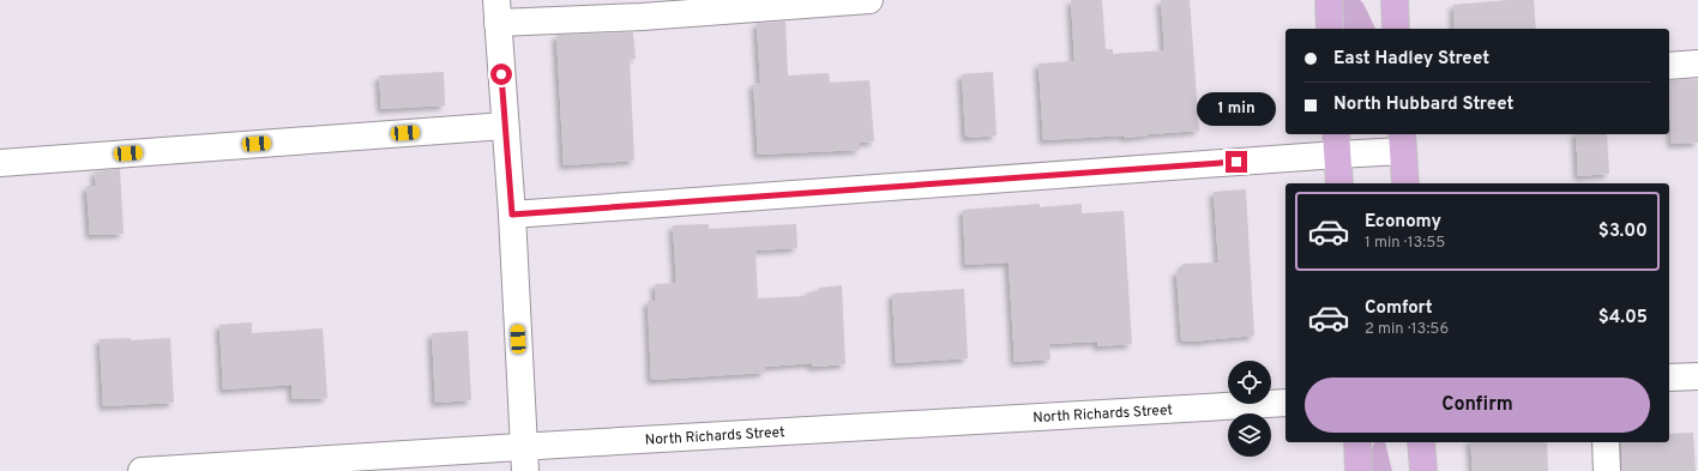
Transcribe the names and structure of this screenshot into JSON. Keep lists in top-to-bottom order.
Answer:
{
  "streets": {
    "street": ["North Richards Street"]
  },
  "page": {
    "banner": ["East Hadley Street", "North Hubbard Street"],
    "bubble": "1 min",
    "list": [
      {
        "name": "Economy",
        "note": "1 min · 13:55",
        "value": "$3.00"
      },
      {
        "name": "Comfort",
        "note": "2 min · 13:56",
        "value": "$4.05"
      }
    ],
    "buttons": "Confirm"
  }
}
